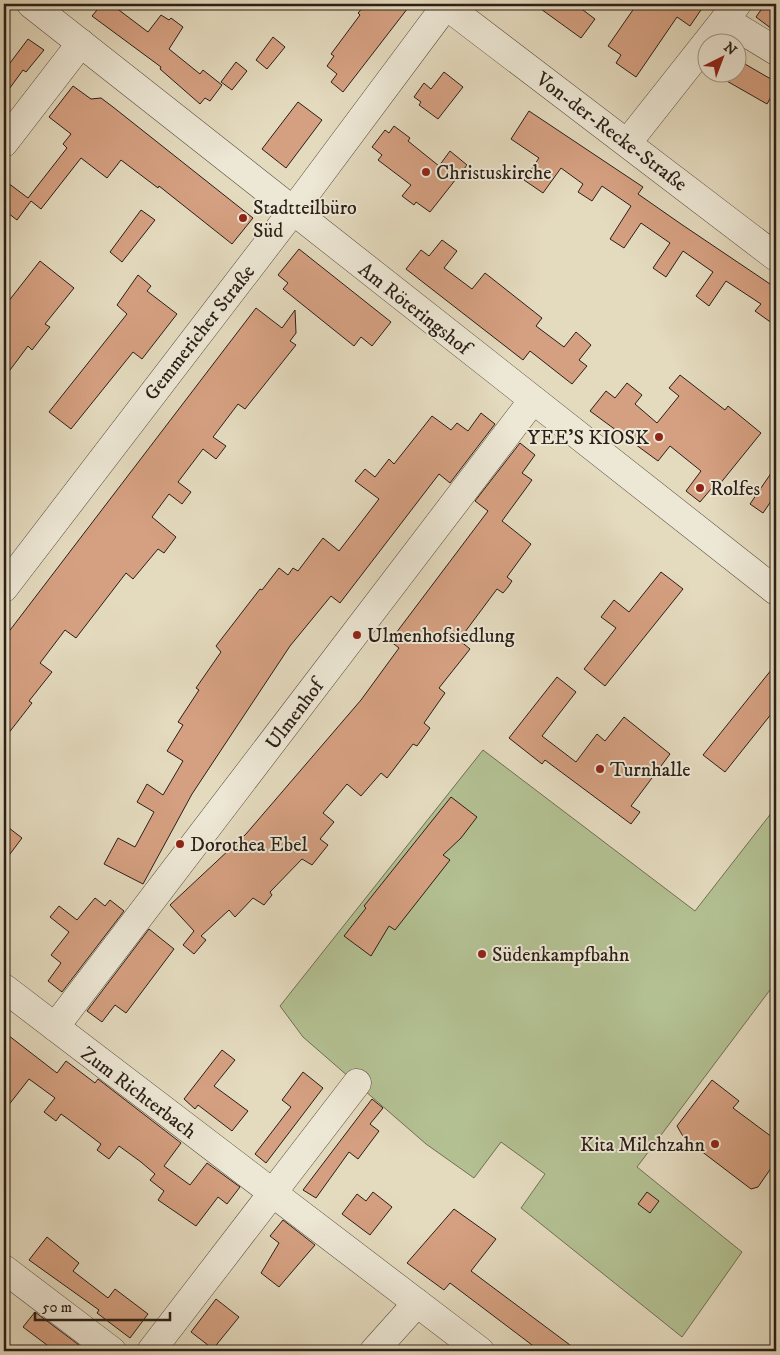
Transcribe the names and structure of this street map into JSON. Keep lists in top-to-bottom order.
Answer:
{
  "streets": {
    "street": [
      "Von-der-Recke-Straße",
      "Am Röteringshof",
      "Gemmericher Straße",
      "Ulmenhof",
      "Zum Richterbach"
    ]
  },
  "crossings": [
    ["Von-der-Recke-Straße", "Gemmericher Straße"],
    ["Am Röteringshof", "Gemmericher Straße"],
    ["Am Röteringshof", "Ulmenhof"],
    ["Ulmenhof", "Zum Richterbach"]
  ],
  "places": [
    "Christuskirche",
    "Stadtteilbüro Süd",
    "YEE'S KIOSK",
    "Rolfes",
    "Ulmenhofsiedlung",
    "Turnhalle",
    "Dorothea Ebel",
    "Südenkampfbahn",
    "Kita Milchzahn"
  ],
  "scale_bar": "50 m",
  "north": "top right"
}
